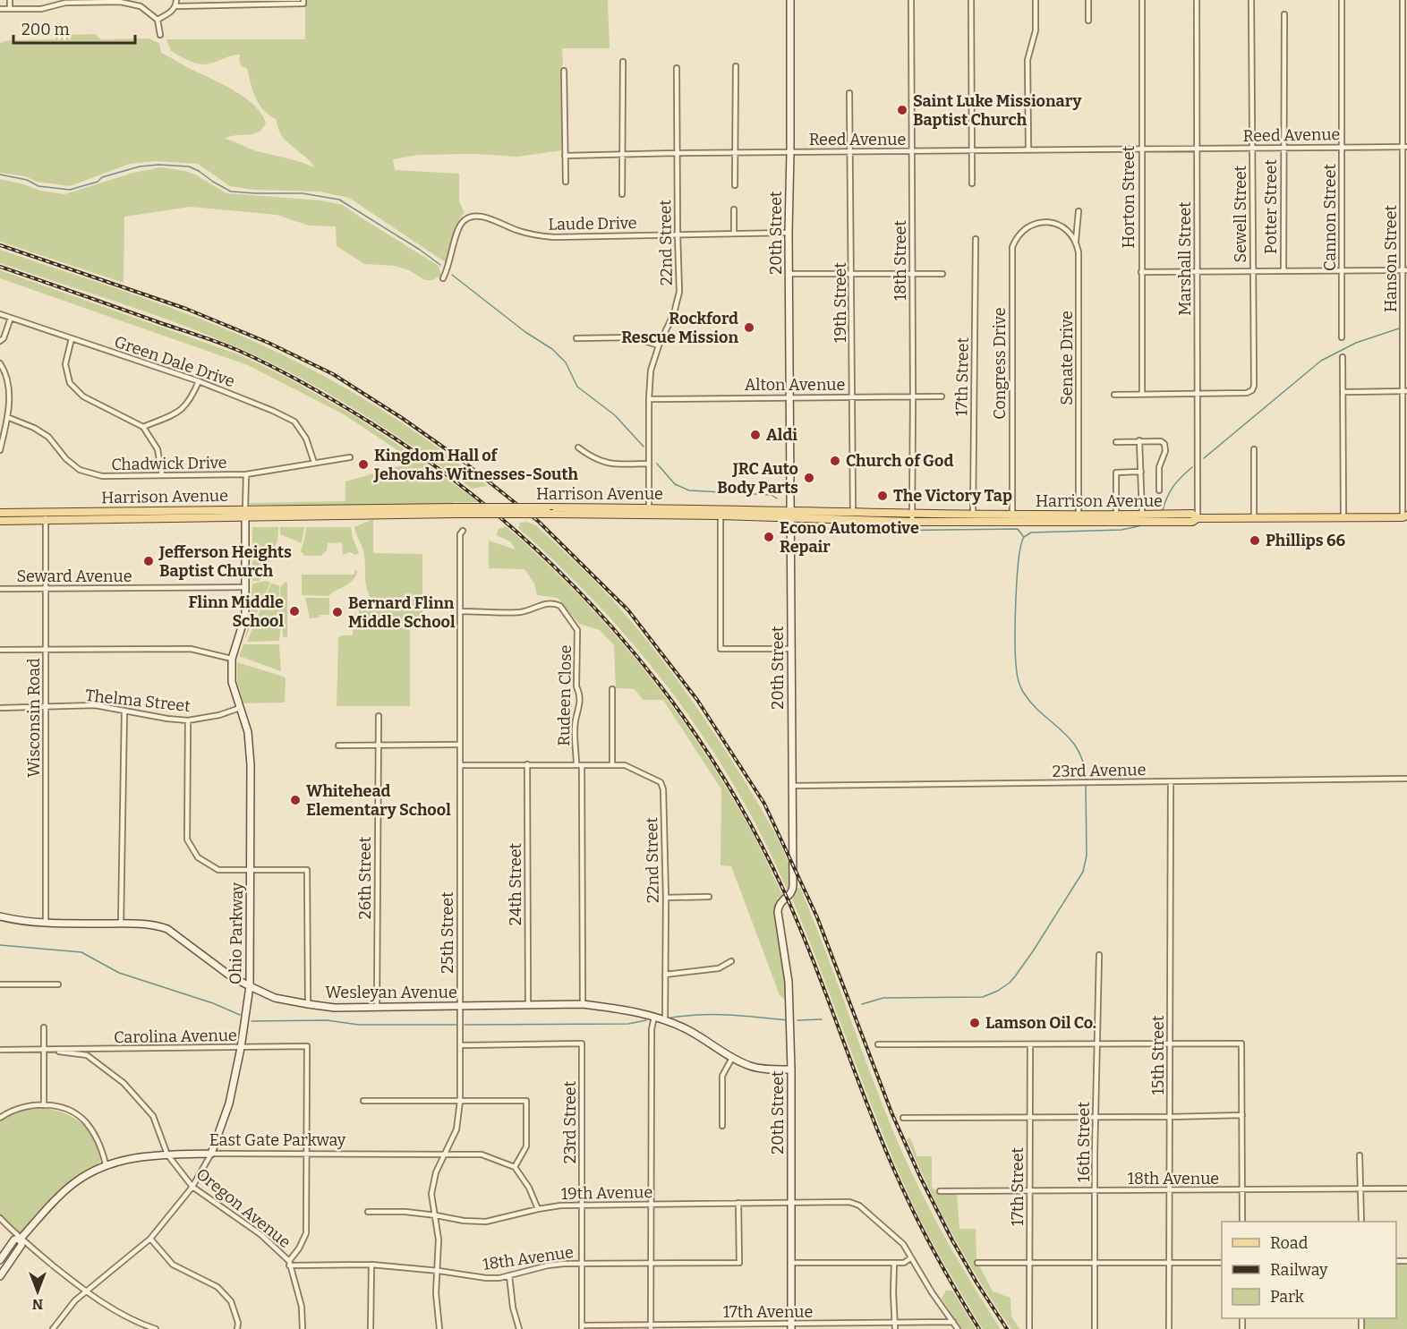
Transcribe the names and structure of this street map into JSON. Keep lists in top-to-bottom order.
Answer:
{
  "streets": {
    "main road": ["Harrison Avenue"],
    "street": [
      "Reed Avenue",
      "Horton Street",
      "Potter Street",
      "Sewell Street",
      "Cannon Street",
      "Laude Drive",
      "20th Street",
      "22nd Street",
      "Marshall Street",
      "Hanson Street",
      "18th Street",
      "19th Street",
      "Senate Drive",
      "Green Dale Drive",
      "Congress Drive",
      "17th Street",
      "Alton Avenue",
      "Chadwick Drive",
      "Seward Avenue",
      "Rudeen Close",
      "Thelma Street",
      "Wisconsin Road",
      "23rd Avenue",
      "26th Street",
      "24th Street",
      "25th Street",
      "Ohio Parkway",
      "Wesleyan Avenue",
      "Carolina Avenue",
      "15th Street",
      "23rd Street",
      "East Gate Parkway",
      "16th Street",
      "18th Avenue",
      "19th Avenue",
      "Oregon Avenue",
      "17th Avenue"
    ]
  },
  "crossings": [
    ["Reed Avenue", "Horton Street"],
    ["Reed Avenue", "Potter Street"],
    ["Reed Avenue", "Sewell Street"],
    ["Reed Avenue", "Cannon Street"],
    ["Reed Avenue", "20th Street"],
    ["Reed Avenue", "22nd Street"],
    ["Reed Avenue", "Marshall Street"],
    ["Reed Avenue", "Hanson Street"],
    ["Reed Avenue", "18th Street"],
    ["Reed Avenue", "19th Street"],
    ["Sewell Street", "Marshall Street"],
    ["Laude Drive", "20th Street"],
    ["Laude Drive", "22nd Street"],
    ["20th Street", "Alton Avenue"],
    ["20th Street", "Harrison Avenue"],
    ["20th Street", "23rd Avenue"],
    ["20th Street", "Wesleyan Avenue"],
    ["20th Street", "19th Avenue"],
    ["20th Street", "17th Avenue"],
    ["22nd Street", "Alton Avenue"],
    ["22nd Street", "Harrison Avenue"],
    ["22nd Street", "Rudeen Close"],
    ["22nd Street", "24th Street"],
    ["22nd Street", "25th Street"],
    ["22nd Street", "Wesleyan Avenue"],
    ["Marshall Street", "Harrison Avenue"],
    ["Hanson Street", "Harrison Avenue"],
    ["18th Street", "Alton Avenue"],
    ["18th Street", "Harrison Avenue"],
    ["19th Street", "Alton Avenue"],
    ["19th Street", "Harrison Avenue"],
    ["Senate Drive", "Congress Drive"],
    ["Senate Drive", "Harrison Avenue"],
    ["Green Dale Drive", "Chadwick Drive"],
    ["Congress Drive", "Harrison Avenue"],
    ["17th Street", "Harrison Avenue"],
    ["17th Street", "18th Avenue"],
    ["Chadwick Drive", "Ohio Parkway"],
    ["Harrison Avenue", "Wisconsin Road"],
    ["Harrison Avenue", "Ohio Parkway"],
    ["Seward Avenue", "Wisconsin Road"],
    ["Seward Avenue", "Ohio Parkway"],
    ["Rudeen Close", "25th Street"],
    ["Thelma Street", "Wisconsin Road"],
    ["Thelma Street", "Ohio Parkway"],
    ["Wisconsin Road", "Wesleyan Avenue"],
    ["23rd Avenue", "15th Street"],
    ["26th Street", "Wesleyan Avenue"],
    ["24th Street", "Wesleyan Avenue"],
    ["25th Street", "Wesleyan Avenue"],
    ["25th Street", "23rd Street"],
    ["25th Street", "East Gate Parkway"],
    ["25th Street", "18th Avenue"],
    ["25th Street", "19th Avenue"],
    ["Ohio Parkway", "Wesleyan Avenue"],
    ["Ohio Parkway", "Carolina Avenue"],
    ["Ohio Parkway", "East Gate Parkway"],
    ["Ohio Parkway", "Oregon Avenue"],
    ["Carolina Avenue", "East Gate Parkway"],
    ["Carolina Avenue", "Oregon Avenue"],
    ["15th Street", "18th Avenue"],
    ["23rd Street", "18th Avenue"],
    ["23rd Street", "19th Avenue"],
    ["23rd Street", "17th Avenue"],
    ["East Gate Parkway", "Oregon Avenue"],
    ["16th Street", "18th Avenue"],
    ["18th Avenue", "19th Avenue"],
    ["18th Avenue", "Oregon Avenue"]
  ],
  "places": [
    "Saint Luke Missionary Baptist Church",
    "Rockford Rescue Mission",
    "Aldi",
    "Church of God",
    "Kingdom Hall of Jehovahs Witnesses-South",
    "JRC Auto Body Parts",
    "The Victory Tap",
    "Econo Automotive Repair",
    "Phillips 66",
    "Jefferson Heights Baptist Church",
    "Flinn Middle School",
    "Bernard Flinn Middle School",
    "Whitehead Elementary School",
    "Lamson Oil Co."
  ],
  "legend": ["Road", "Railway", "Park"],
  "scale_bar": "200 m",
  "north": "bottom"
}
